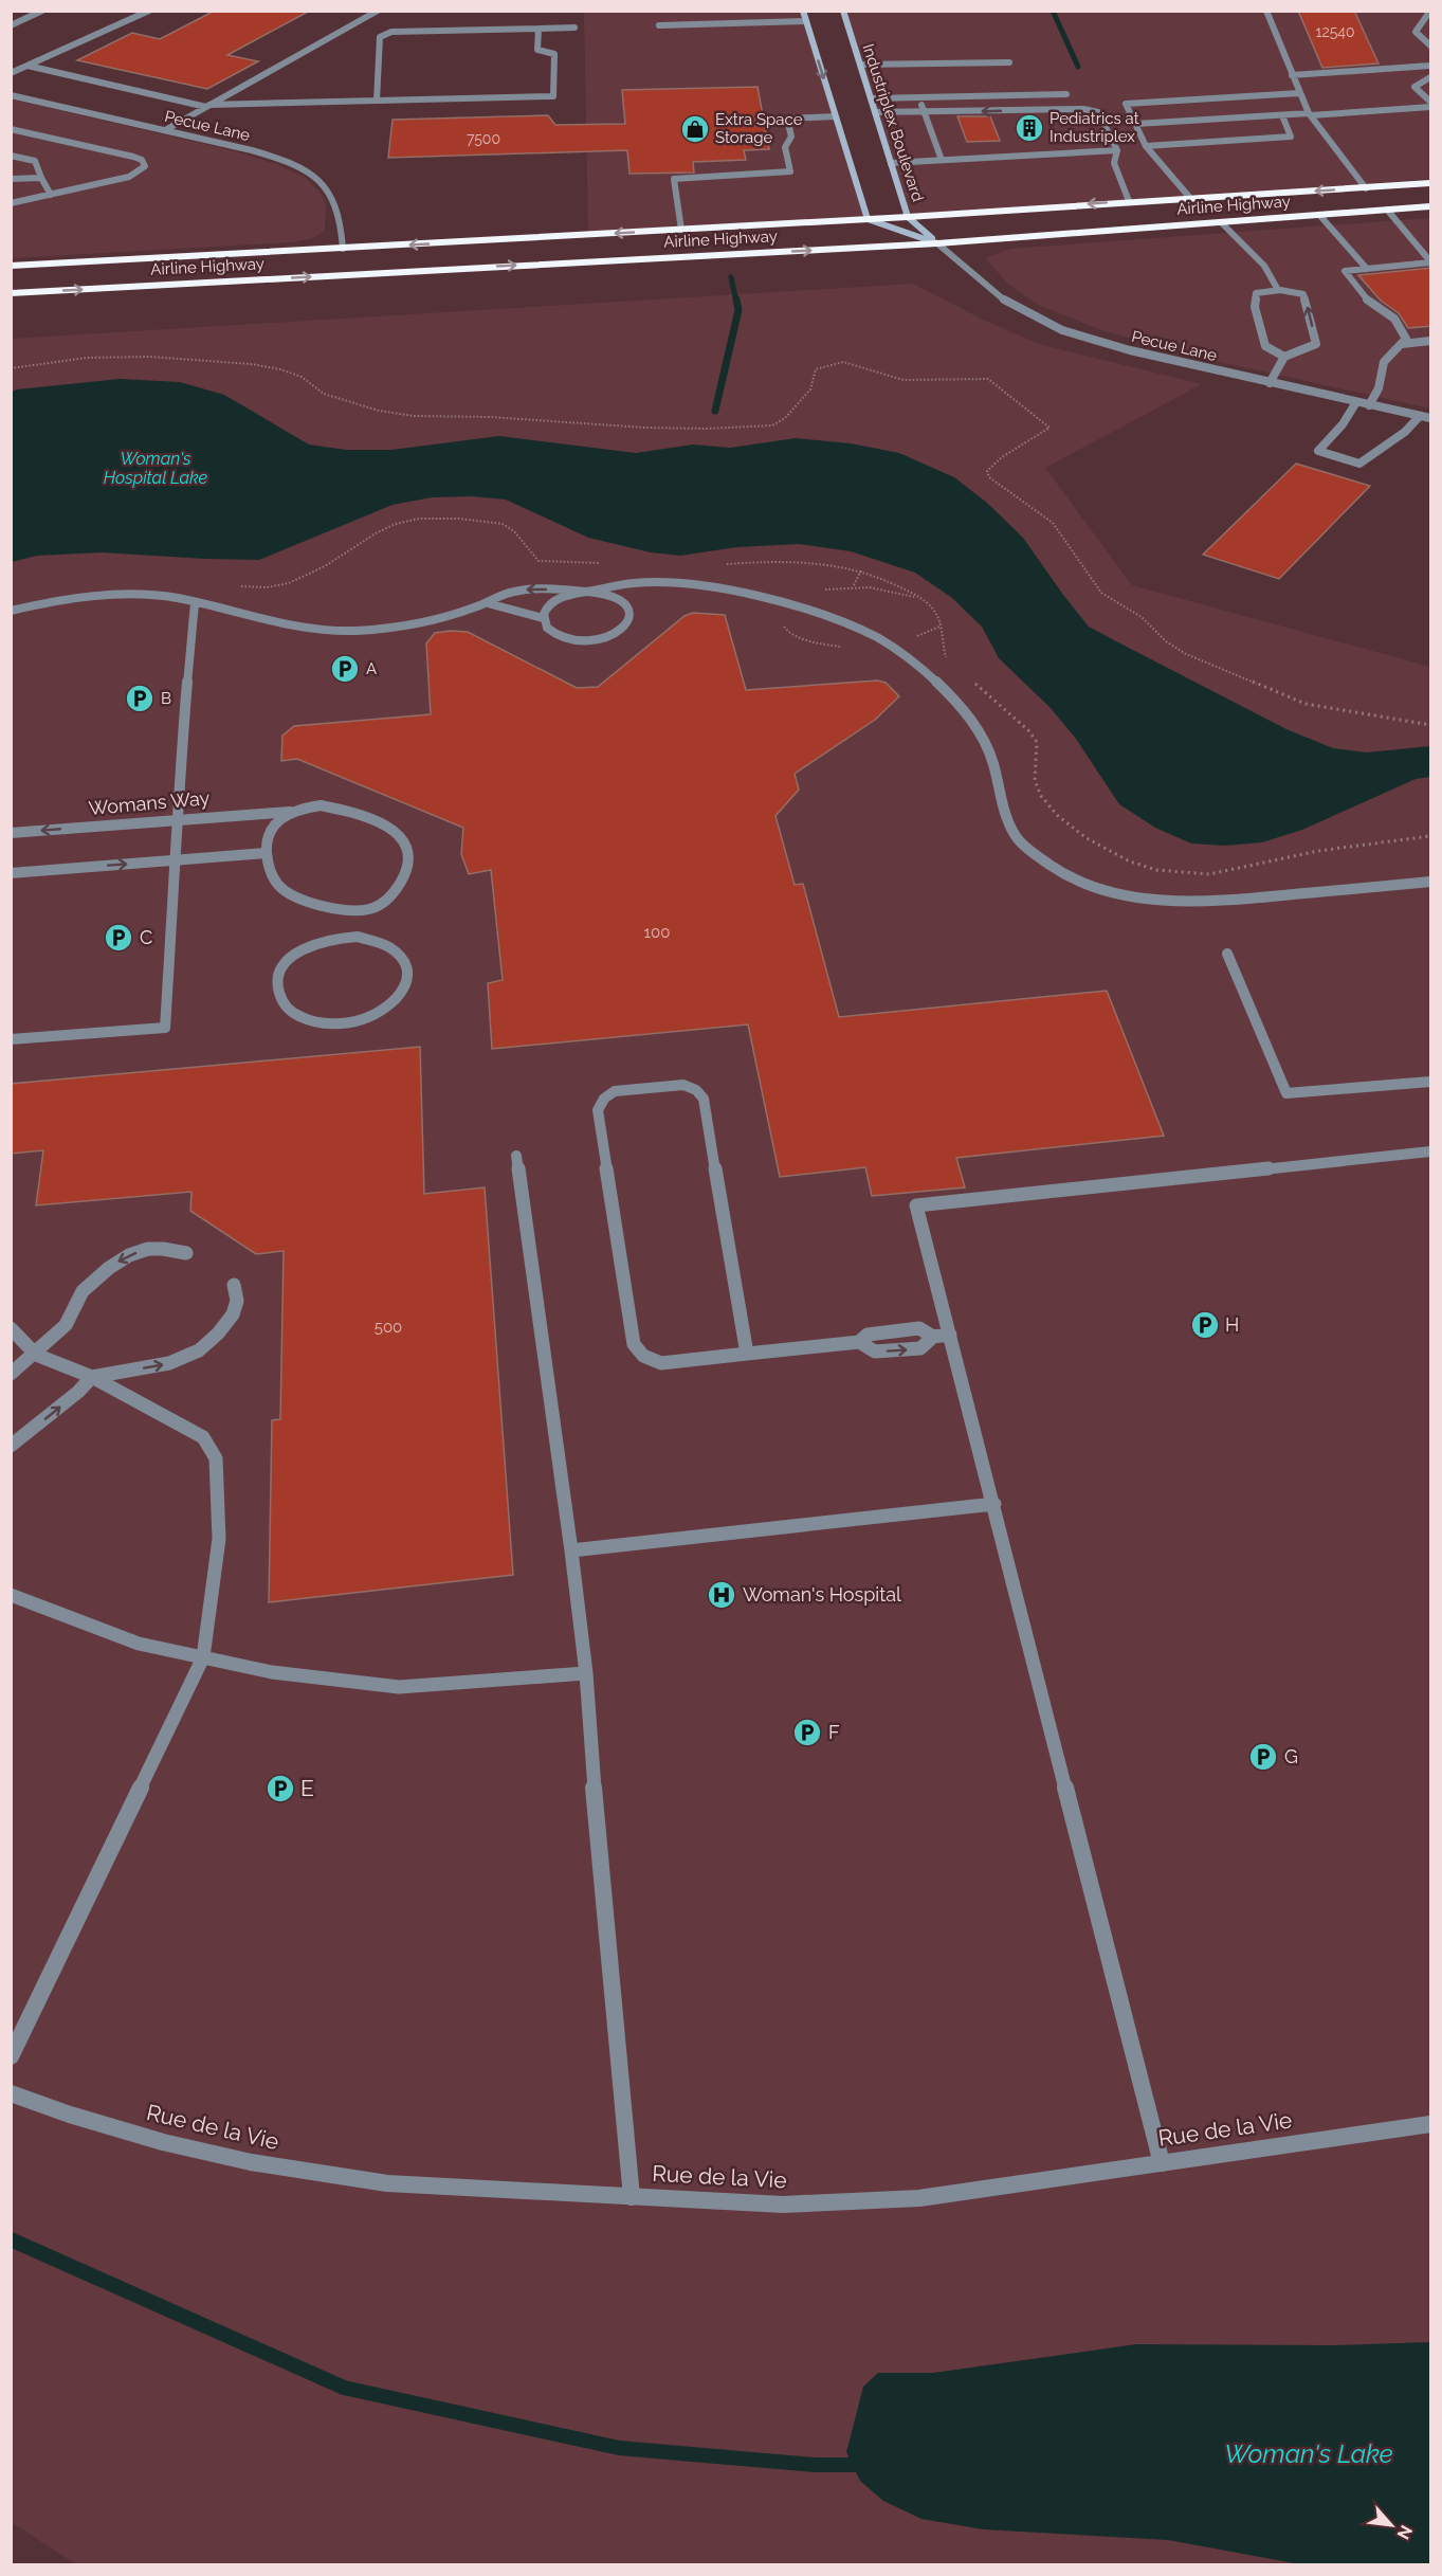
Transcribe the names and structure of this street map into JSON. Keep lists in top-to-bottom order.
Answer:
{
  "streets": {
    "highway": ["Airline Highway"],
    "street": [
      "Industriplex Boulevard",
      "Pecue Lane",
      "Womans Way",
      "Rue de la Vie"
    ]
  },
  "crossings": [
    ["Industriplex Boulevard", "Pecue Lane"],
    ["Industriplex Boulevard", "Airline Highway"],
    ["Pecue Lane", "Airline Highway"]
  ],
  "water": ["Woman's Hospital Lake", "Woman's Lake"],
  "places": {
    "building": ["Pediatrics at Industriplex"],
    "shop": ["Extra Space Storage"],
    "parking": [
      "A",
      "B",
      "C",
      "H",
      "F",
      "G",
      "E"
    ],
    "hospital": ["Woman's Hospital"]
  },
  "house_numbers": [
    "12540",
    "7500",
    "100",
    "500"
  ],
  "north": "bottom right"
}
